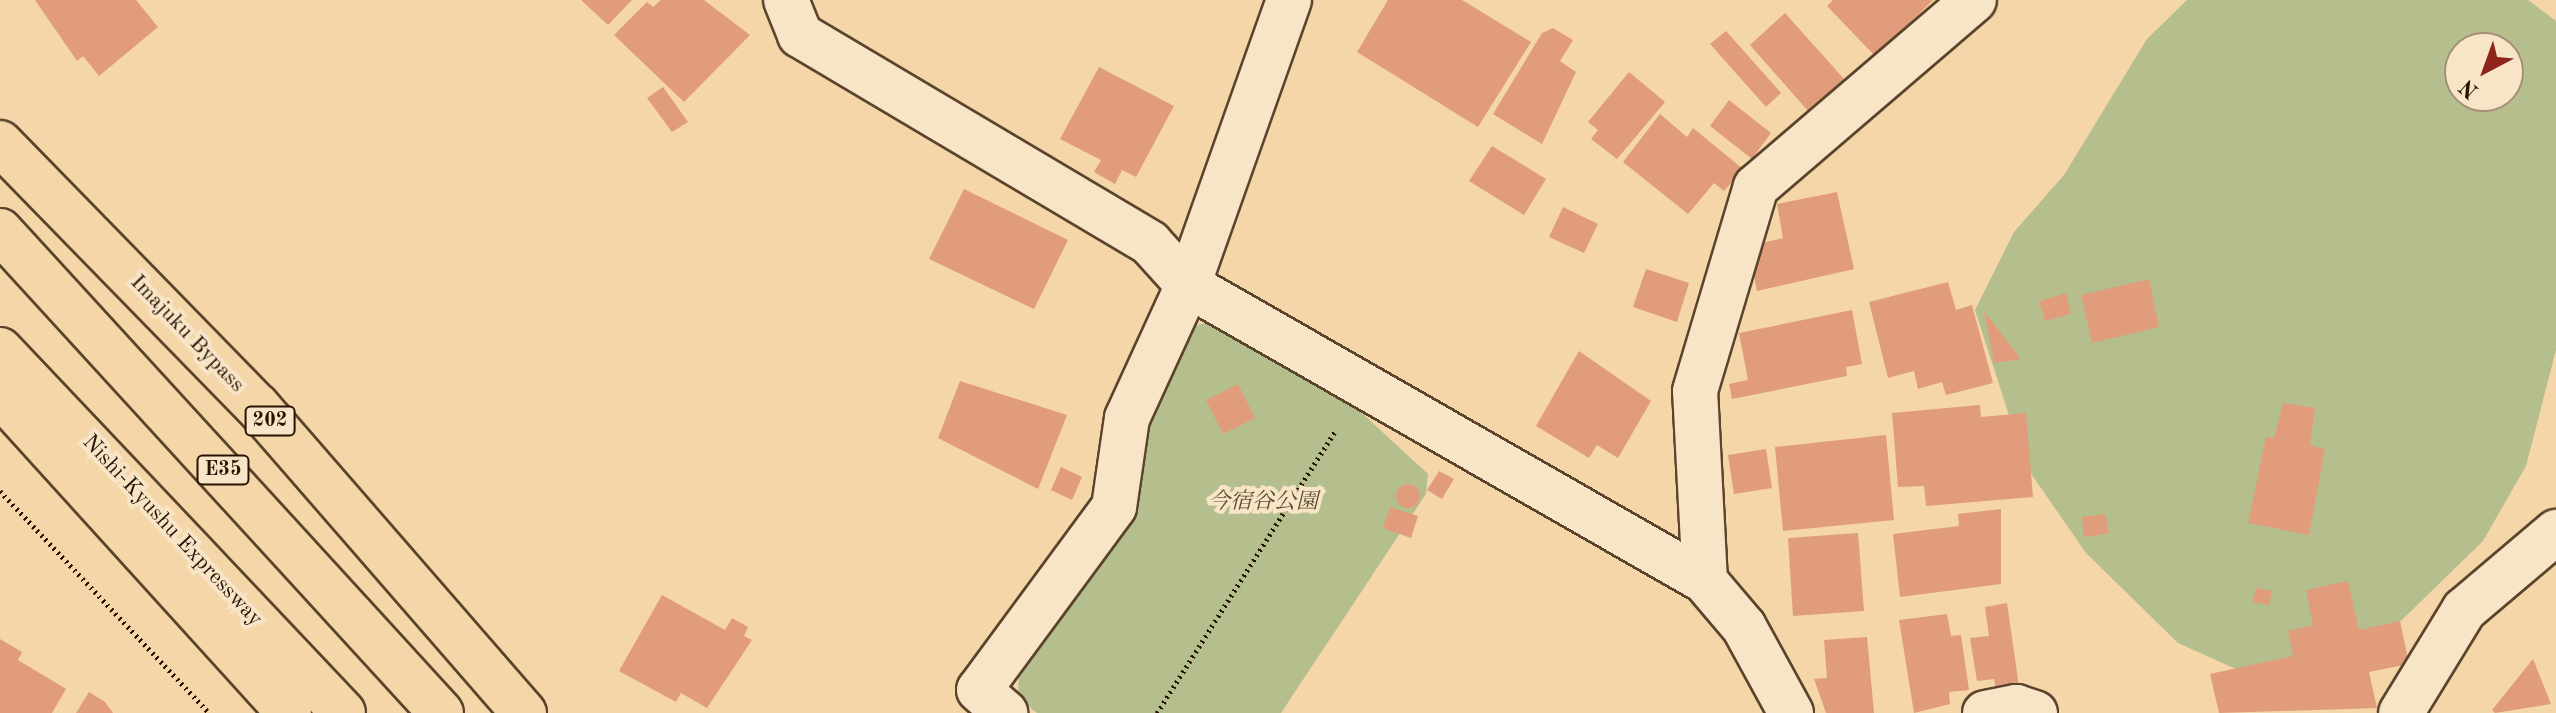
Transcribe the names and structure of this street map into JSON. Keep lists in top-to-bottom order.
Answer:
{
  "streets": {
    "highway": [
      "Imajuku Bypass",
      "202",
      "E35",
      "Nishi-Kyushu Expressway"
    ]
  },
  "parks": ["今宿谷公園"],
  "north": "bottom left"
}
